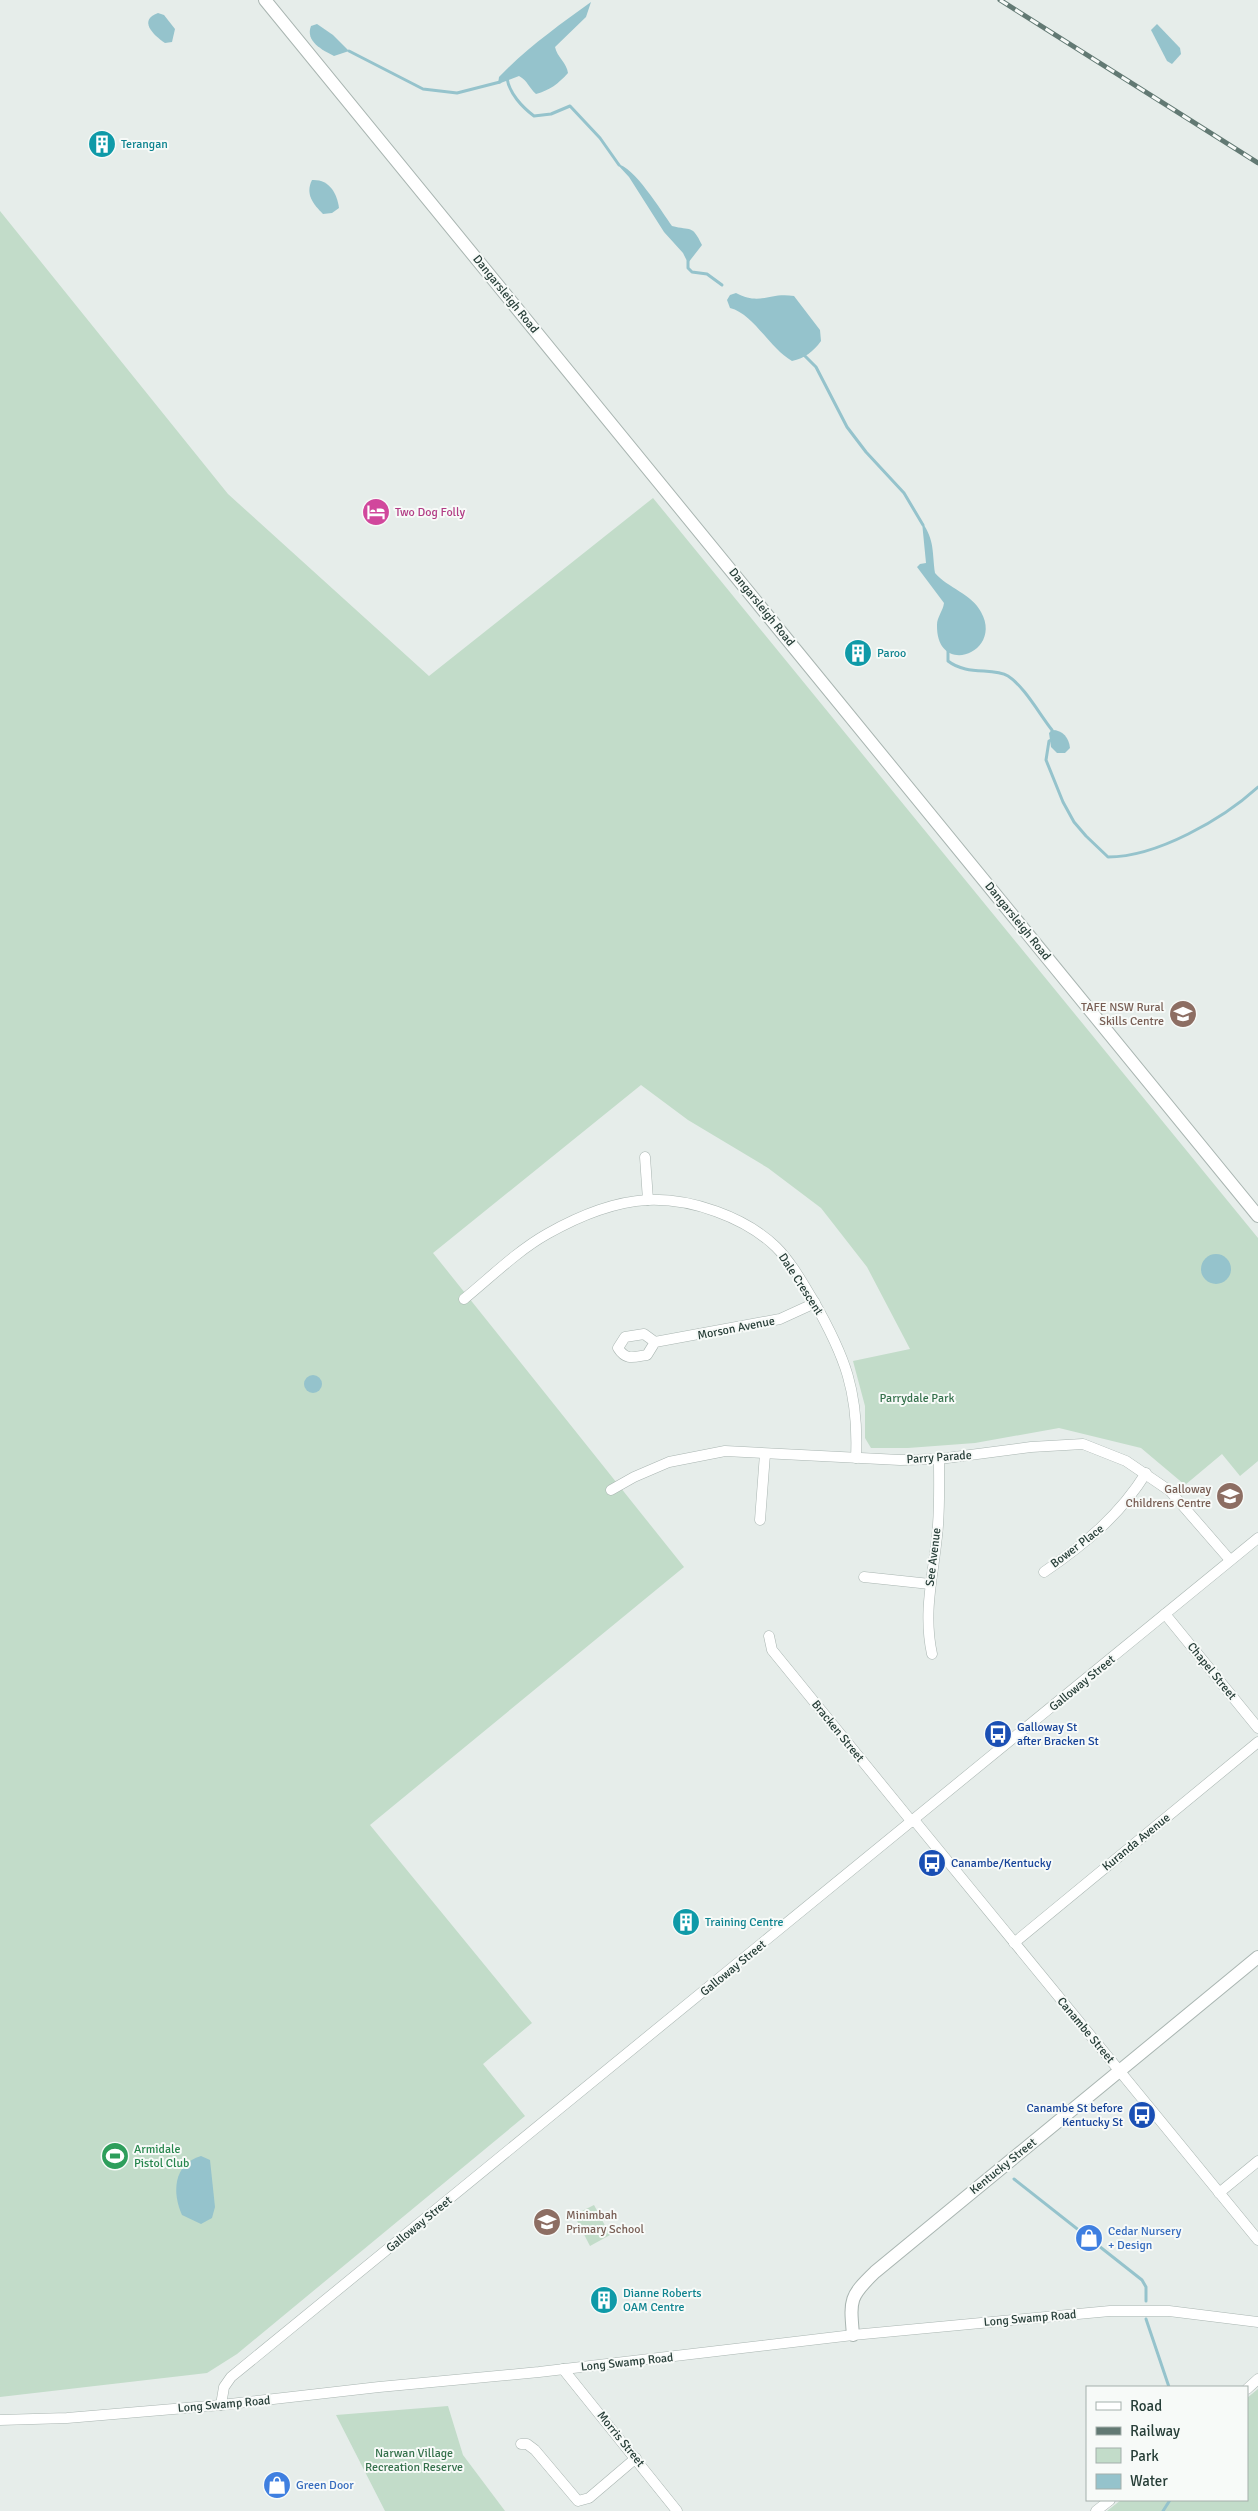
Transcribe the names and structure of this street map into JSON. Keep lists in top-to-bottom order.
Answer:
{
  "streets": {
    "street": [
      "Dangarsleigh Road",
      "Dale Crescent",
      "Morson Avenue",
      "Parry Parade",
      "Bower Place",
      "See Avenue",
      "Chapel Street",
      "Galloway Street",
      "Bracken Street",
      "Kuranda Avenue",
      "Canambe Street",
      "Kentucky Street",
      "Long Swamp Road",
      "Morris Street"
    ]
  },
  "crossings": [
    ["Dale Crescent", "Morson Avenue"],
    ["Dale Crescent", "Parry Parade"],
    ["Parry Parade", "Bower Place"],
    ["Parry Parade", "See Avenue"],
    ["Parry Parade", "Galloway Street"],
    ["Chapel Street", "Galloway Street"],
    ["Galloway Street", "Bracken Street"],
    ["Galloway Street", "Canambe Street"],
    ["Galloway Street", "Long Swamp Road"],
    ["Bracken Street", "Canambe Street"],
    ["Kuranda Avenue", "Canambe Street"],
    ["Canambe Street", "Kentucky Street"],
    ["Kentucky Street", "Long Swamp Road"],
    ["Long Swamp Road", "Morris Street"]
  ],
  "parks": ["Parrydale Park", "Narwan Village Recreation Reserve"],
  "places": {
    "building": [
      "Terangan",
      "Paroo",
      "Training Centre",
      "Dianne Roberts OAM Centre"
    ],
    "hotel": ["Two Dog Folly"],
    "school or university": ["TAFE NSW Rural Skills Centre", "Galloway Childrens Centre", "Minimbah Primary School"],
    "bus stop": ["Galloway St after Bracken St", "Canambe/Kentucky", "Canambe St before Kentucky St"],
    "sports": ["Armidale Pistol Club"],
    "shop": ["Cedar Nursery + Design", "Green Door"]
  },
  "legend": [
    "Road",
    "Railway",
    "Park",
    "Water"
  ]
}
